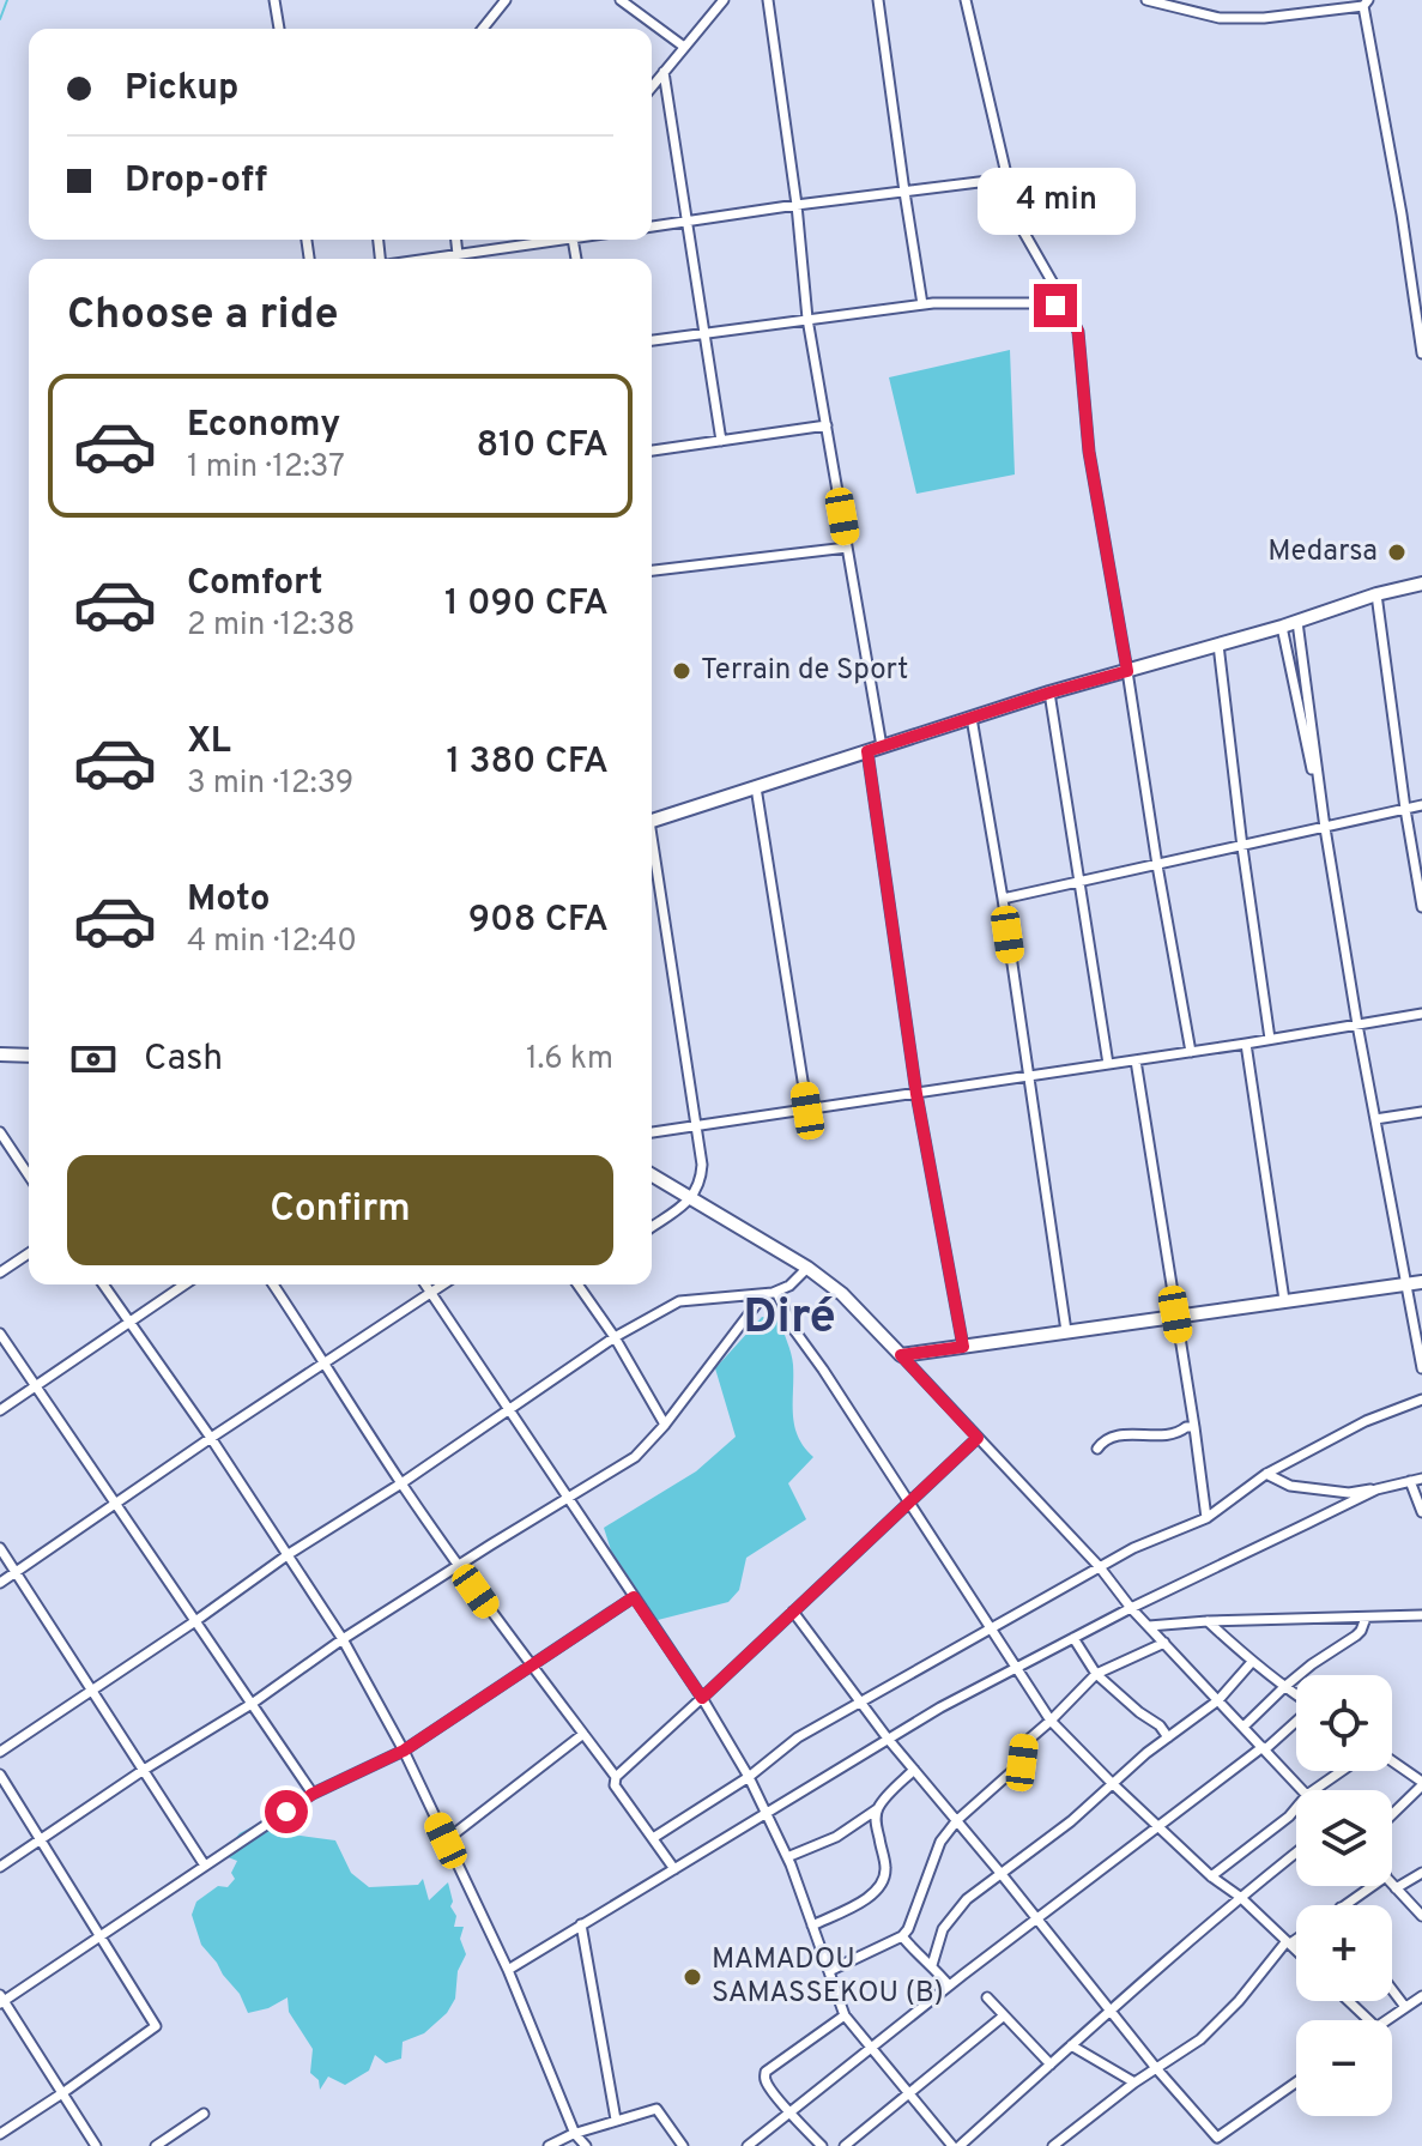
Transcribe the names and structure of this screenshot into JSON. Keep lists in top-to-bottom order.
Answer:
{
  "districts": ["Diré"],
  "places": ["Medarsa", "Terrain de Sport", "MAMADOU SAMASSEKOU (B)"],
  "page": {
    "banner": ["Pickup", "Drop-off"],
    "bubble": "4 min",
    "heading": "Choose a ride",
    "list": [
      {
        "name": "Economy",
        "note": "1 min · 12:37",
        "value": "810 CFA"
      },
      {
        "name": "Comfort",
        "note": "2 min · 12:38",
        "value": "1 090 CFA"
      },
      {
        "name": "XL",
        "note": "3 min · 12:39",
        "value": "1 380 CFA"
      },
      {
        "name": "Moto",
        "note": "4 min · 12:40",
        "value": "908 CFA"
      }
    ],
    "pay": ["Cash", "1.6 km"],
    "buttons": "Confirm",
    "map_buttons": ["+", "−"]
  }
}
